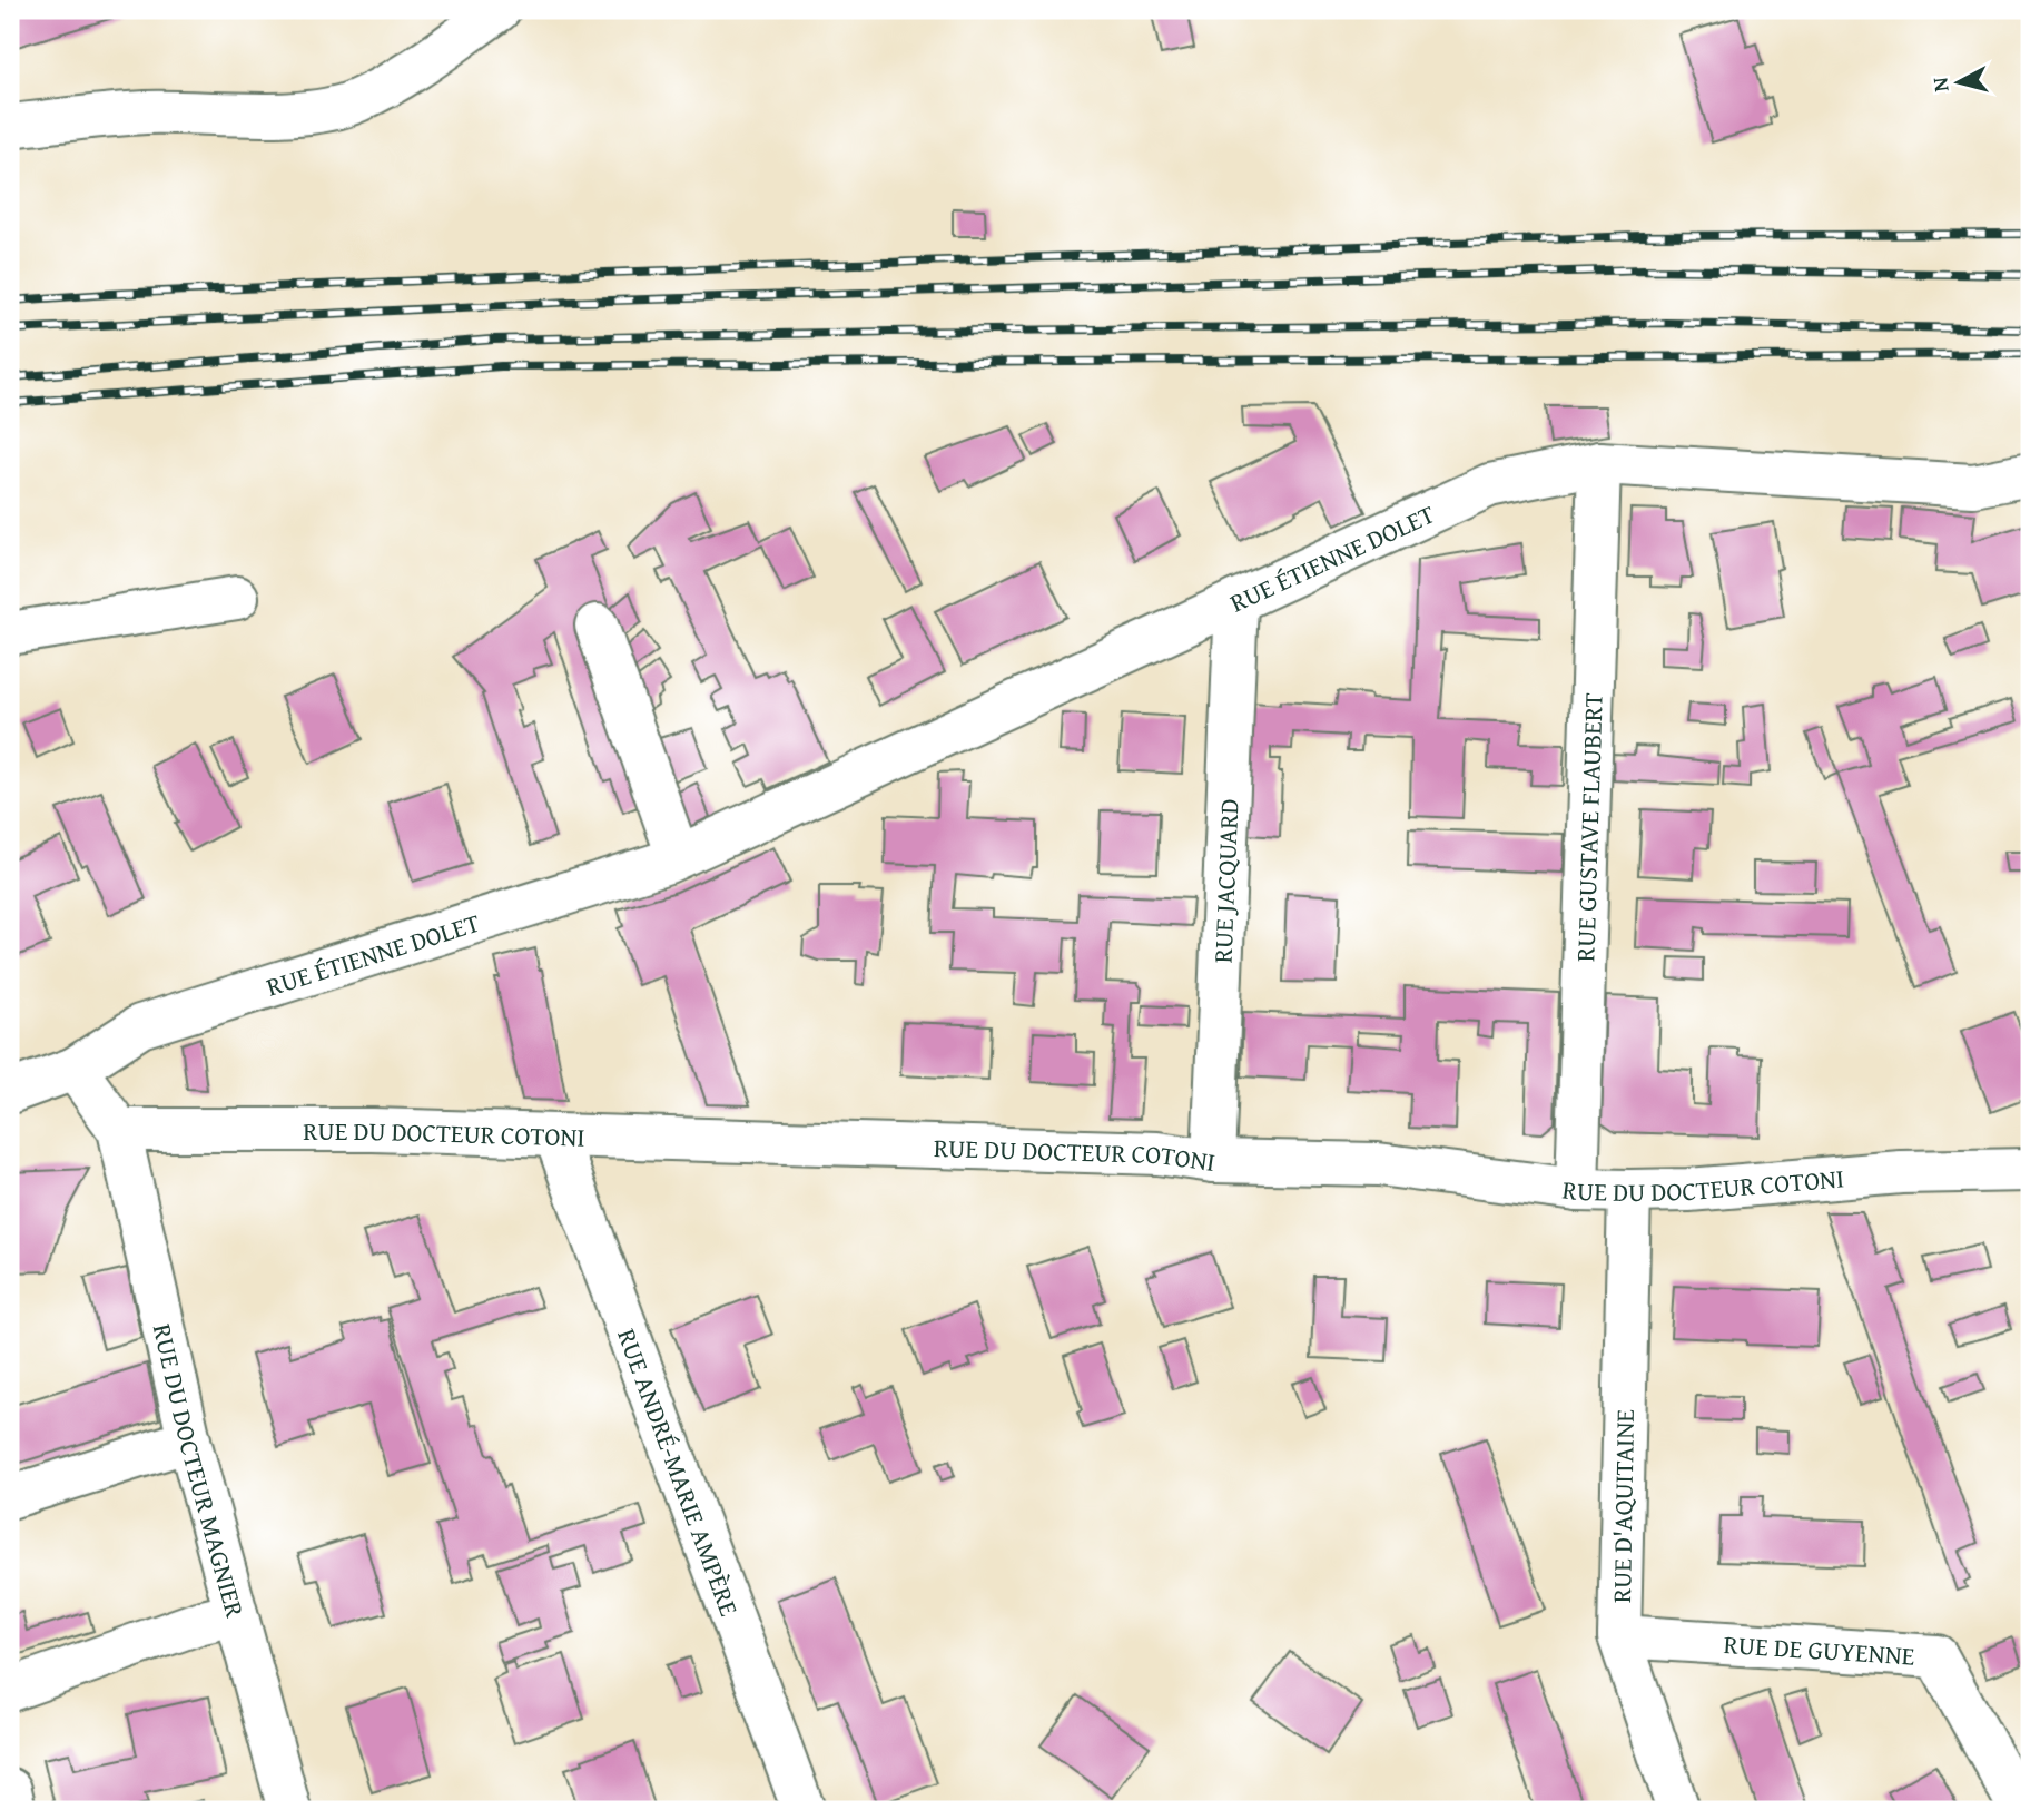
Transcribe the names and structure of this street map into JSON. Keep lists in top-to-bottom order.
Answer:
{
  "streets": {
    "street": [
      "RUE ÉTIENNE DOLET",
      "RUE GUSTAVE FLAUBERT",
      "RUE JACQUARD",
      "RUE DU DOCTEUR COTONI",
      "RUE DU DOCTEUR MAGNIER",
      "RUE ANDRÉ-MARIE AMPÈRE",
      "RUE D'AQUITAINE",
      "RUE DE GUYENNE"
    ]
  },
  "crossings": [
    ["RUE ÉTIENNE DOLET", "RUE GUSTAVE FLAUBERT"],
    ["RUE ÉTIENNE DOLET", "RUE JACQUARD"],
    ["RUE GUSTAVE FLAUBERT", "RUE DU DOCTEUR COTONI"],
    ["RUE JACQUARD", "RUE DU DOCTEUR COTONI"],
    ["RUE DU DOCTEUR COTONI", "RUE DU DOCTEUR MAGNIER"],
    ["RUE DU DOCTEUR COTONI", "RUE ANDRÉ-MARIE AMPÈRE"],
    ["RUE DU DOCTEUR COTONI", "RUE D'AQUITAINE"],
    ["RUE D'AQUITAINE", "RUE DE GUYENNE"]
  ],
  "north": "left"
}
